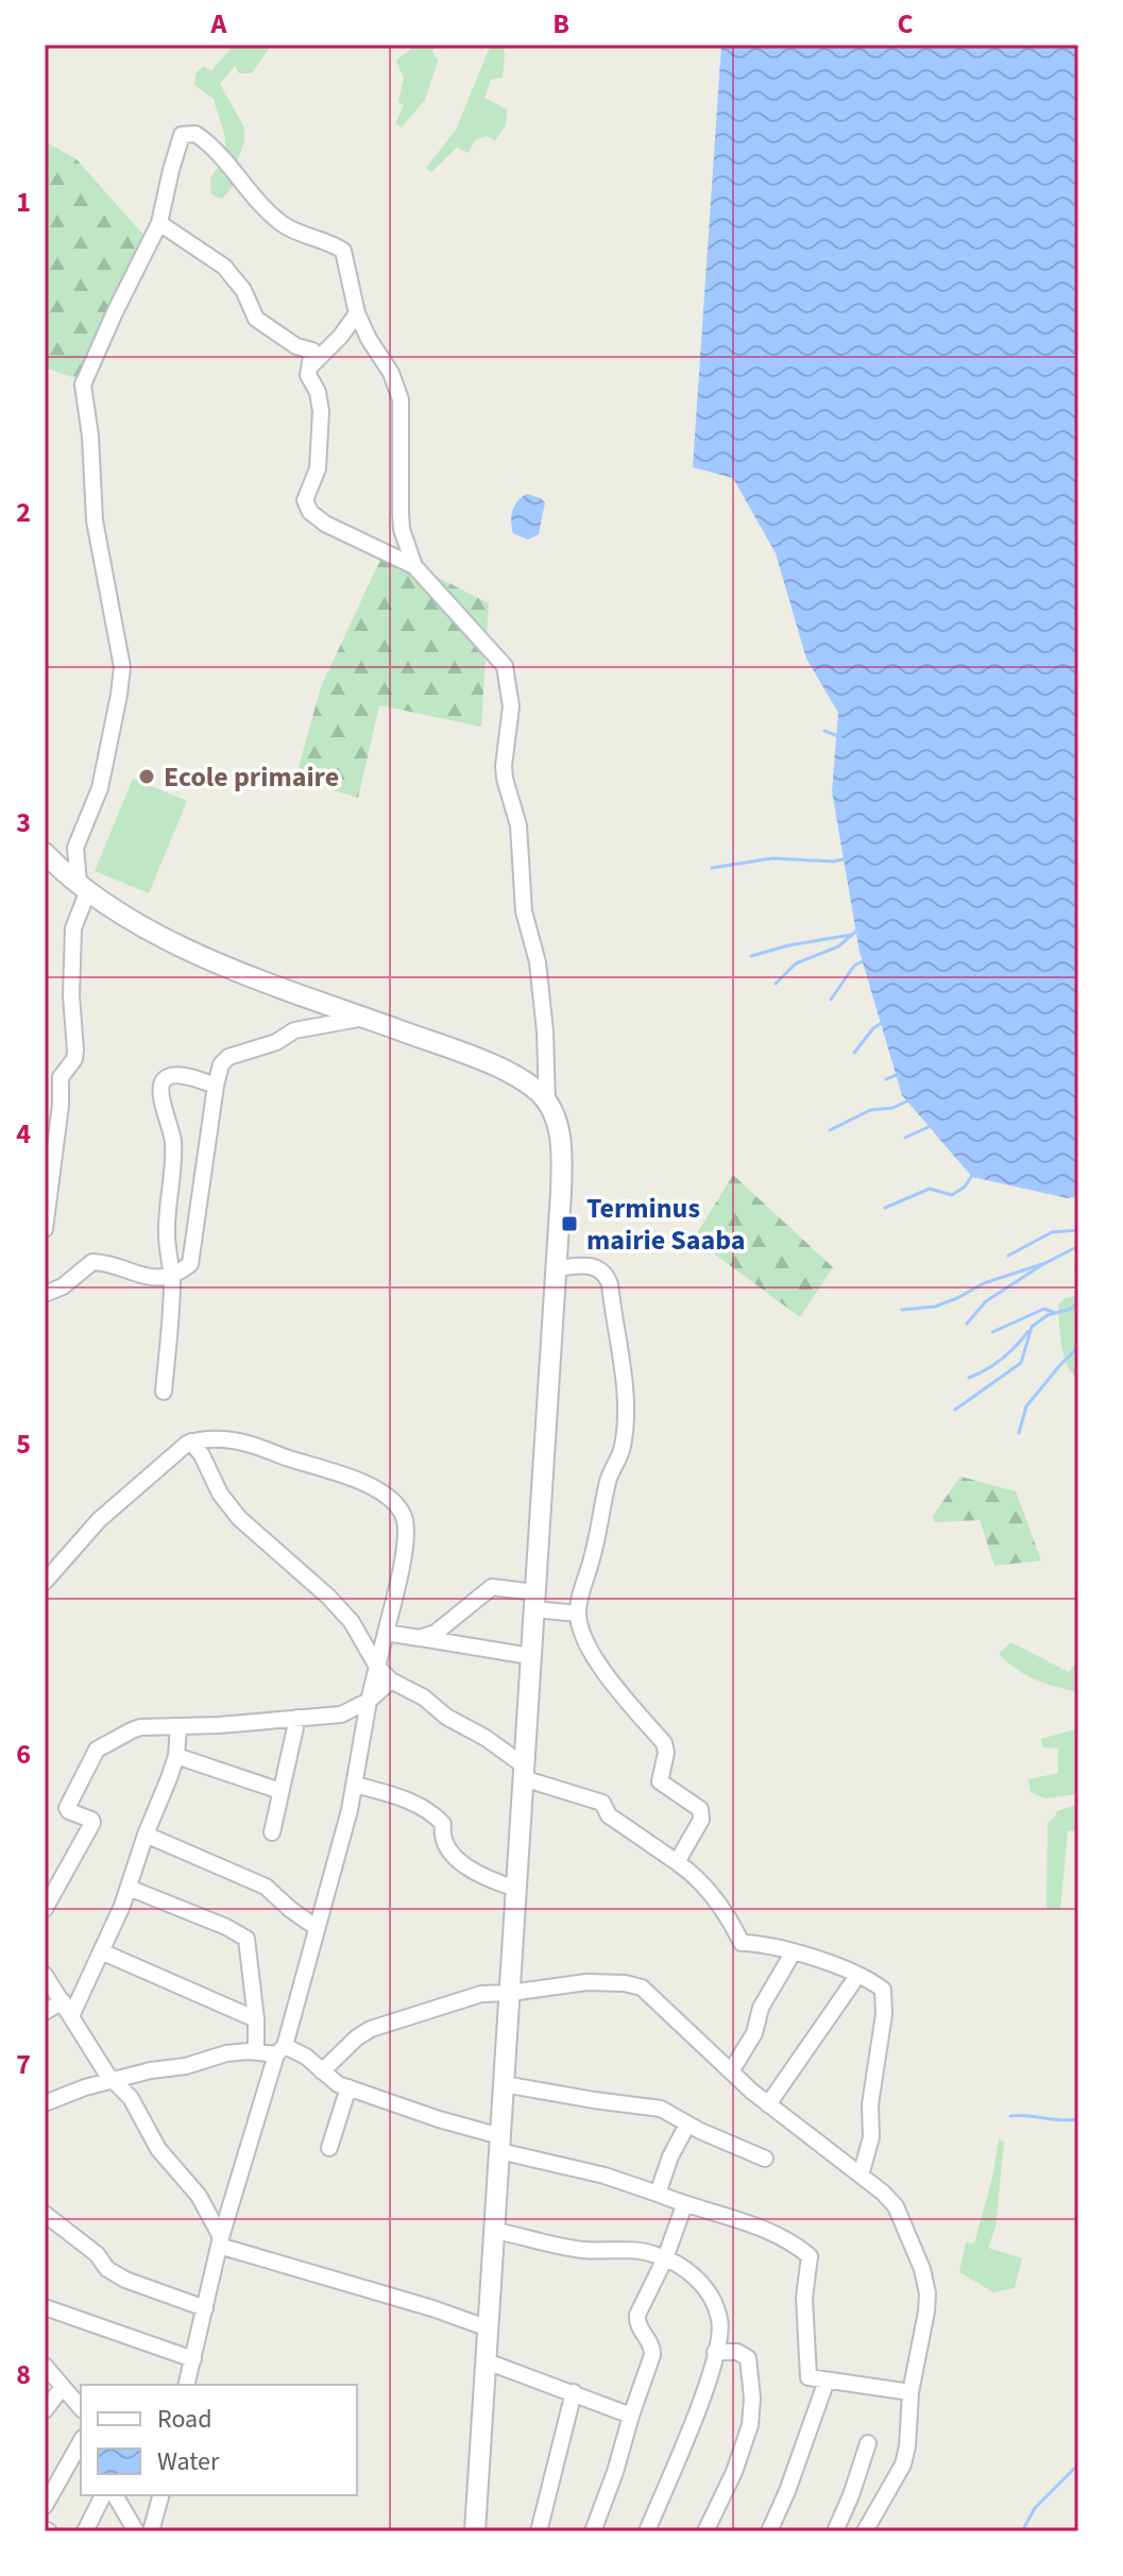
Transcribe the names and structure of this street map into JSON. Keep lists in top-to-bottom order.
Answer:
{
  "places": {
    "other": ["Ecole primaire"],
    "transit": ["Terminus mairie Saaba"]
  },
  "legend": ["Road", "Water"],
  "grid": {
    "columns": ["A", "B", "C"],
    "rows": [
      "1",
      "2",
      "3",
      "4",
      "5",
      "6",
      "7",
      "8"
    ]
  }
}
